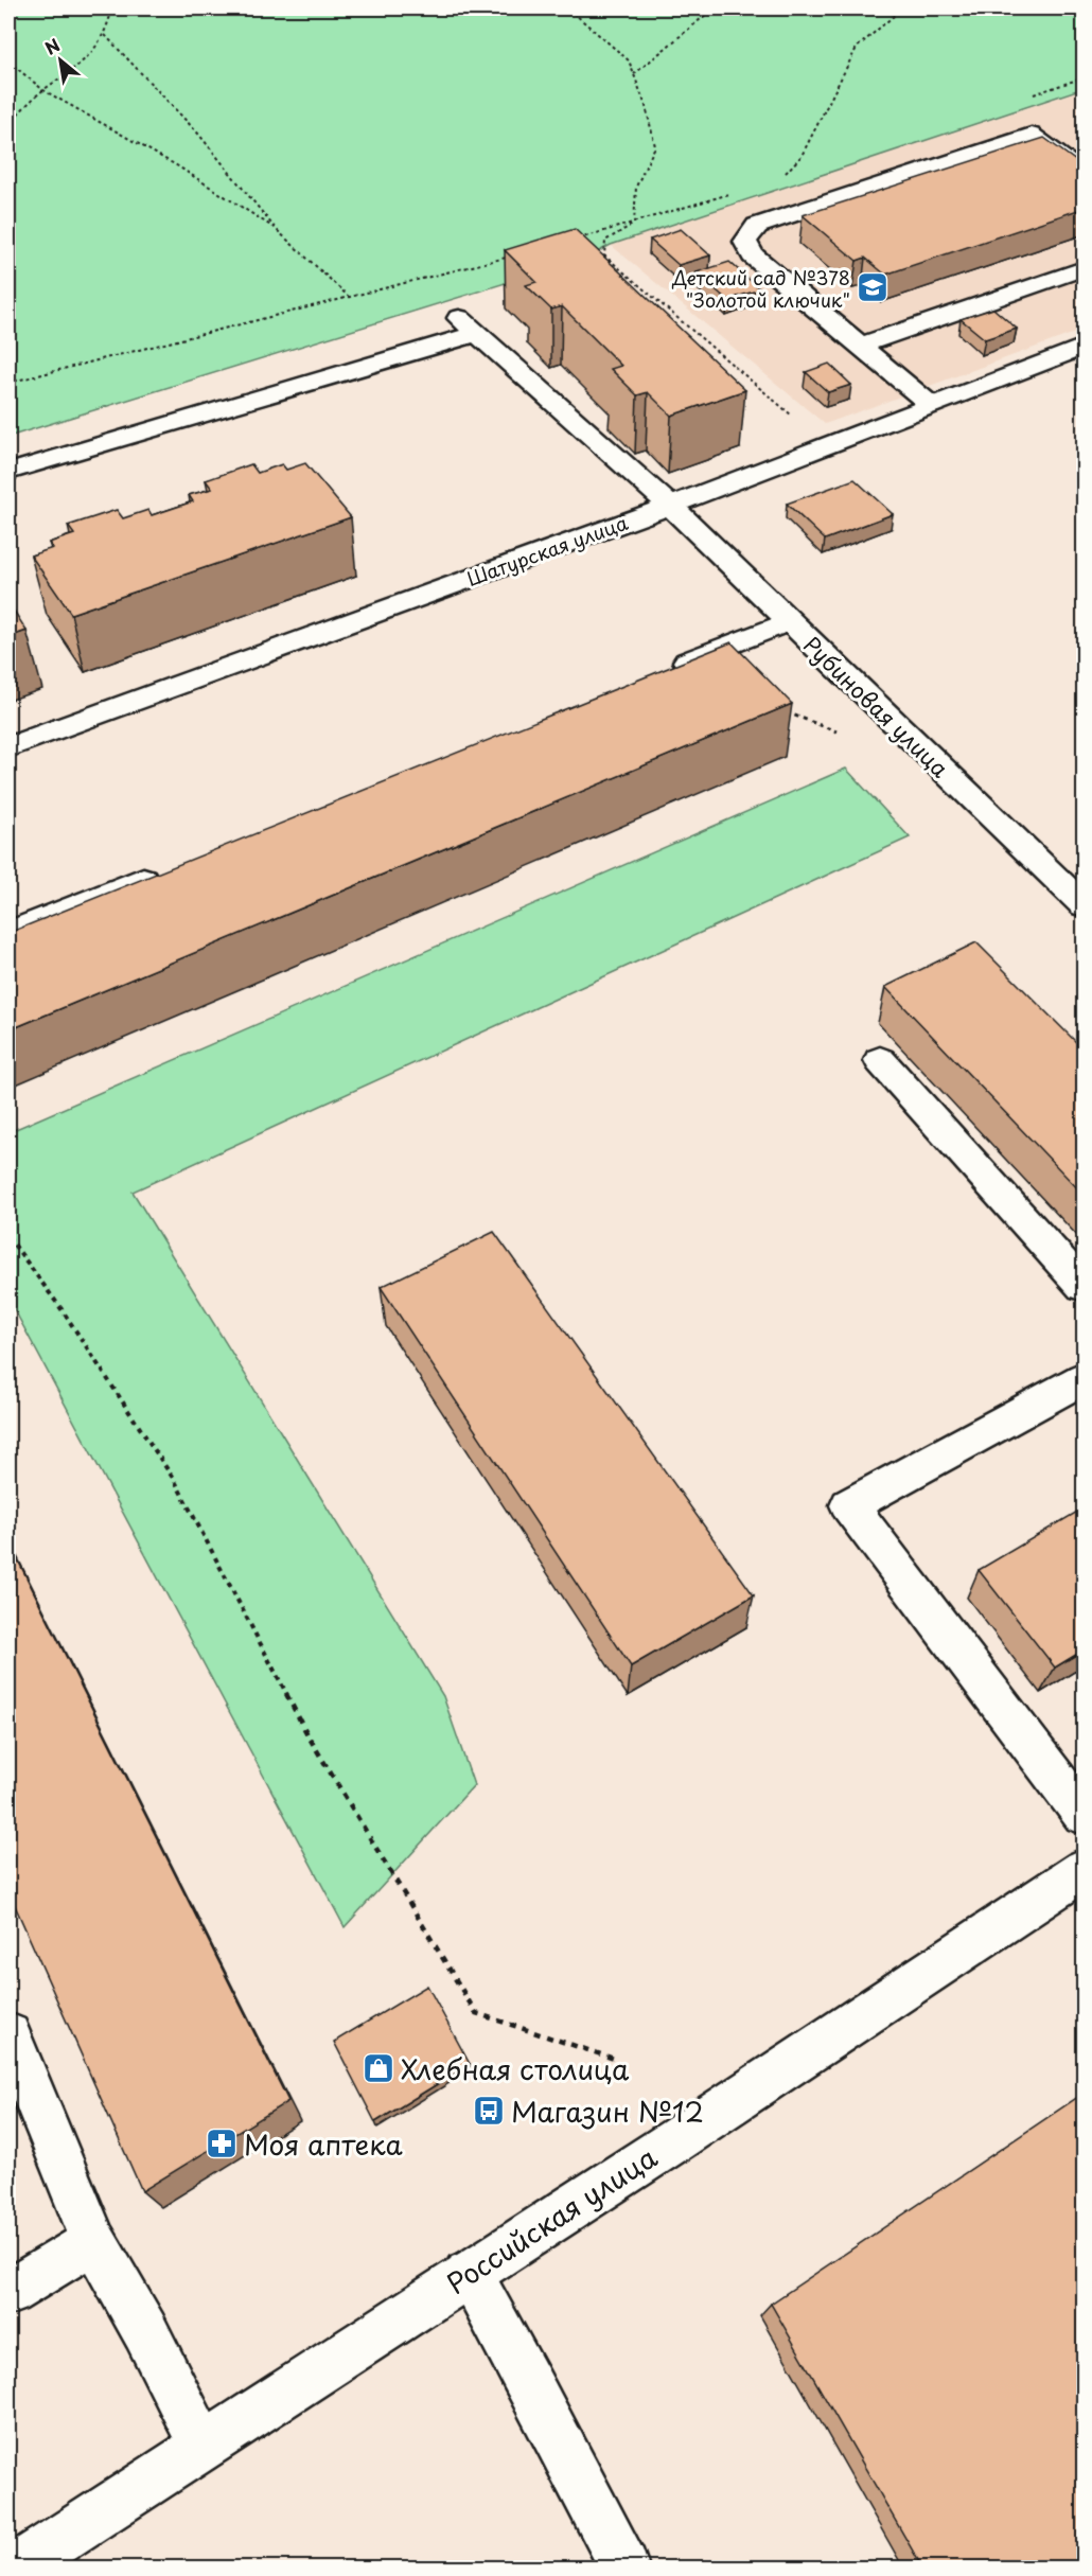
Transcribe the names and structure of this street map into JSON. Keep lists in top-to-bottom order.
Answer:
{
  "streets": {
    "street": ["Шатурская улица", "Рубиновая улица", "Российская улица"]
  },
  "crossings": [
    ["Шатурская улица", "Рубиновая улица"]
  ],
  "places": {
    "school or university": ["Детский сад №378 \"Золотой ключик\""],
    "shop": ["Хлебная столица"],
    "bus stop": ["Магазин №12"],
    "pharmacy": ["Моя аптека"]
  },
  "north": "top left"
}
